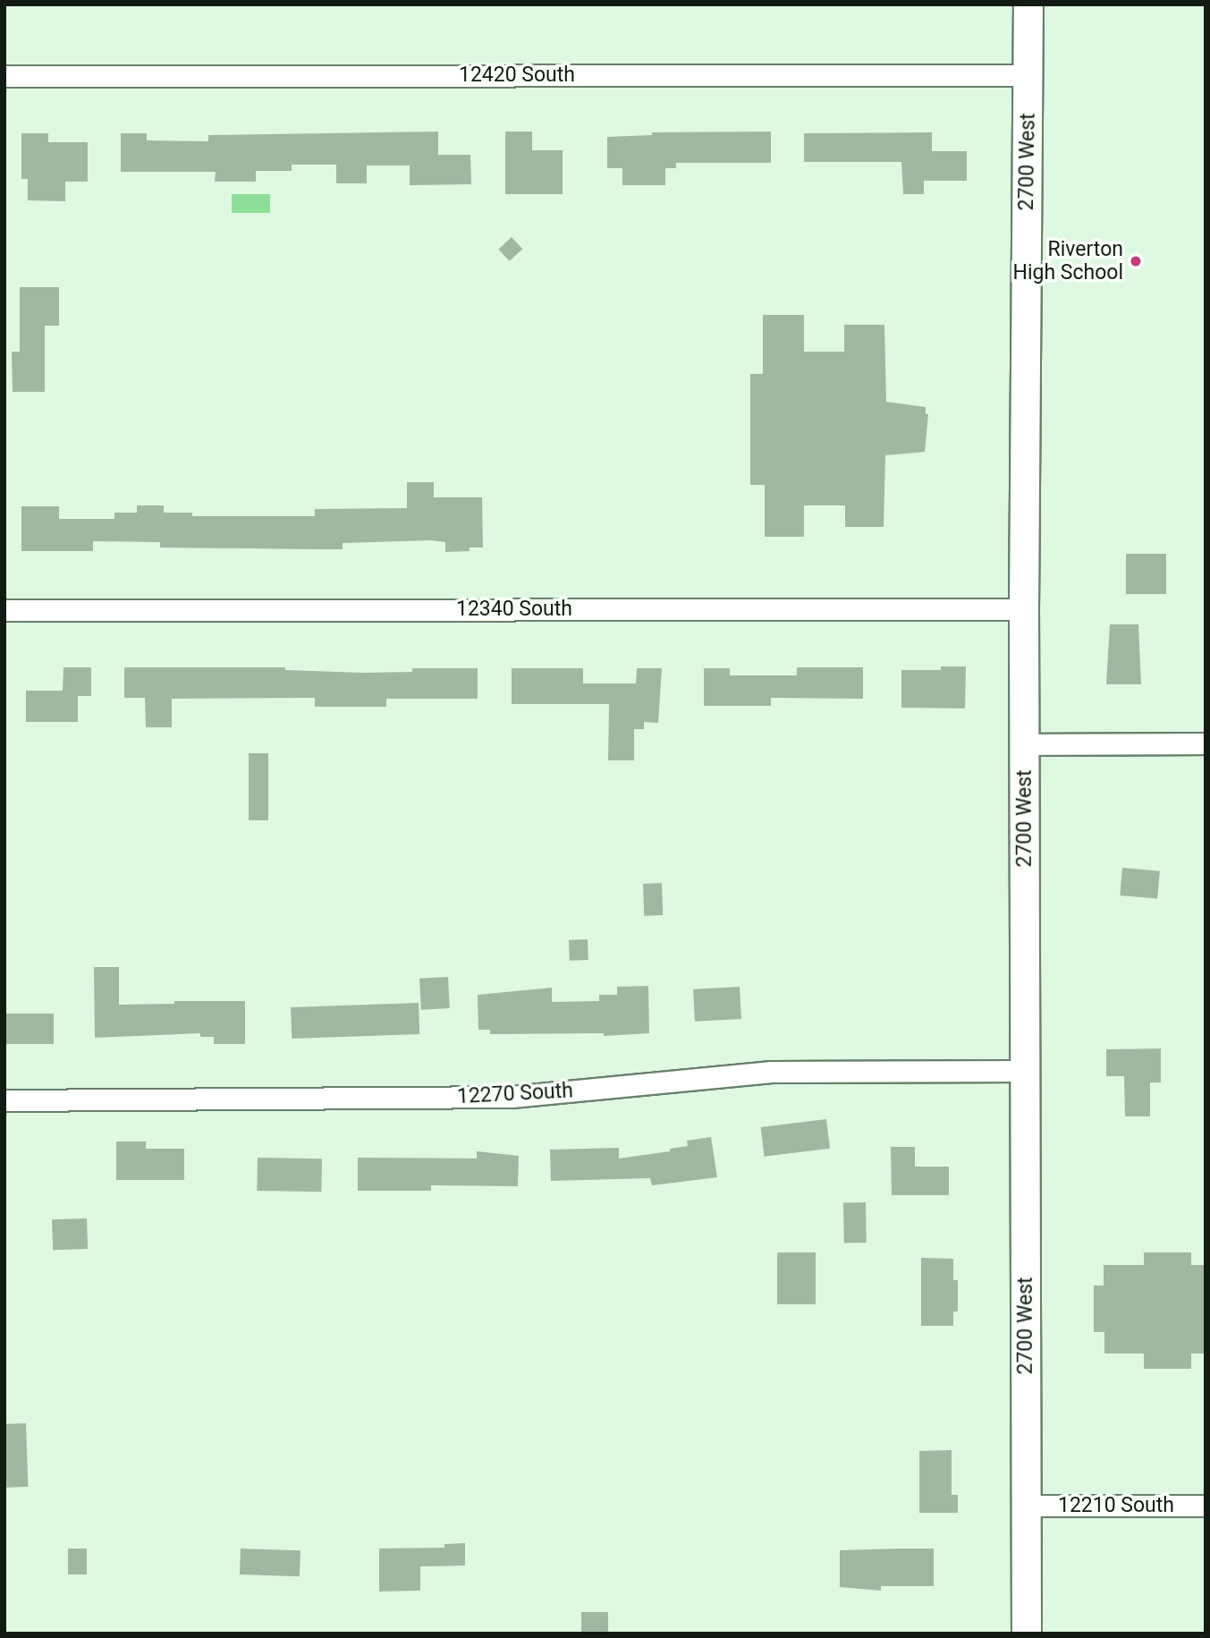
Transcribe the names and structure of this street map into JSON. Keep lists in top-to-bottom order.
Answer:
{
  "streets": {
    "main road": ["2700 West"],
    "street": [
      "12420 South",
      "12340 South",
      "12270 South",
      "12210 South"
    ]
  },
  "crossings": [
    ["12420 South", "2700 West"],
    ["2700 West", "12340 South"],
    ["2700 West", "12270 South"],
    ["2700 West", "12210 South"]
  ],
  "places": ["Riverton High School"]
}
